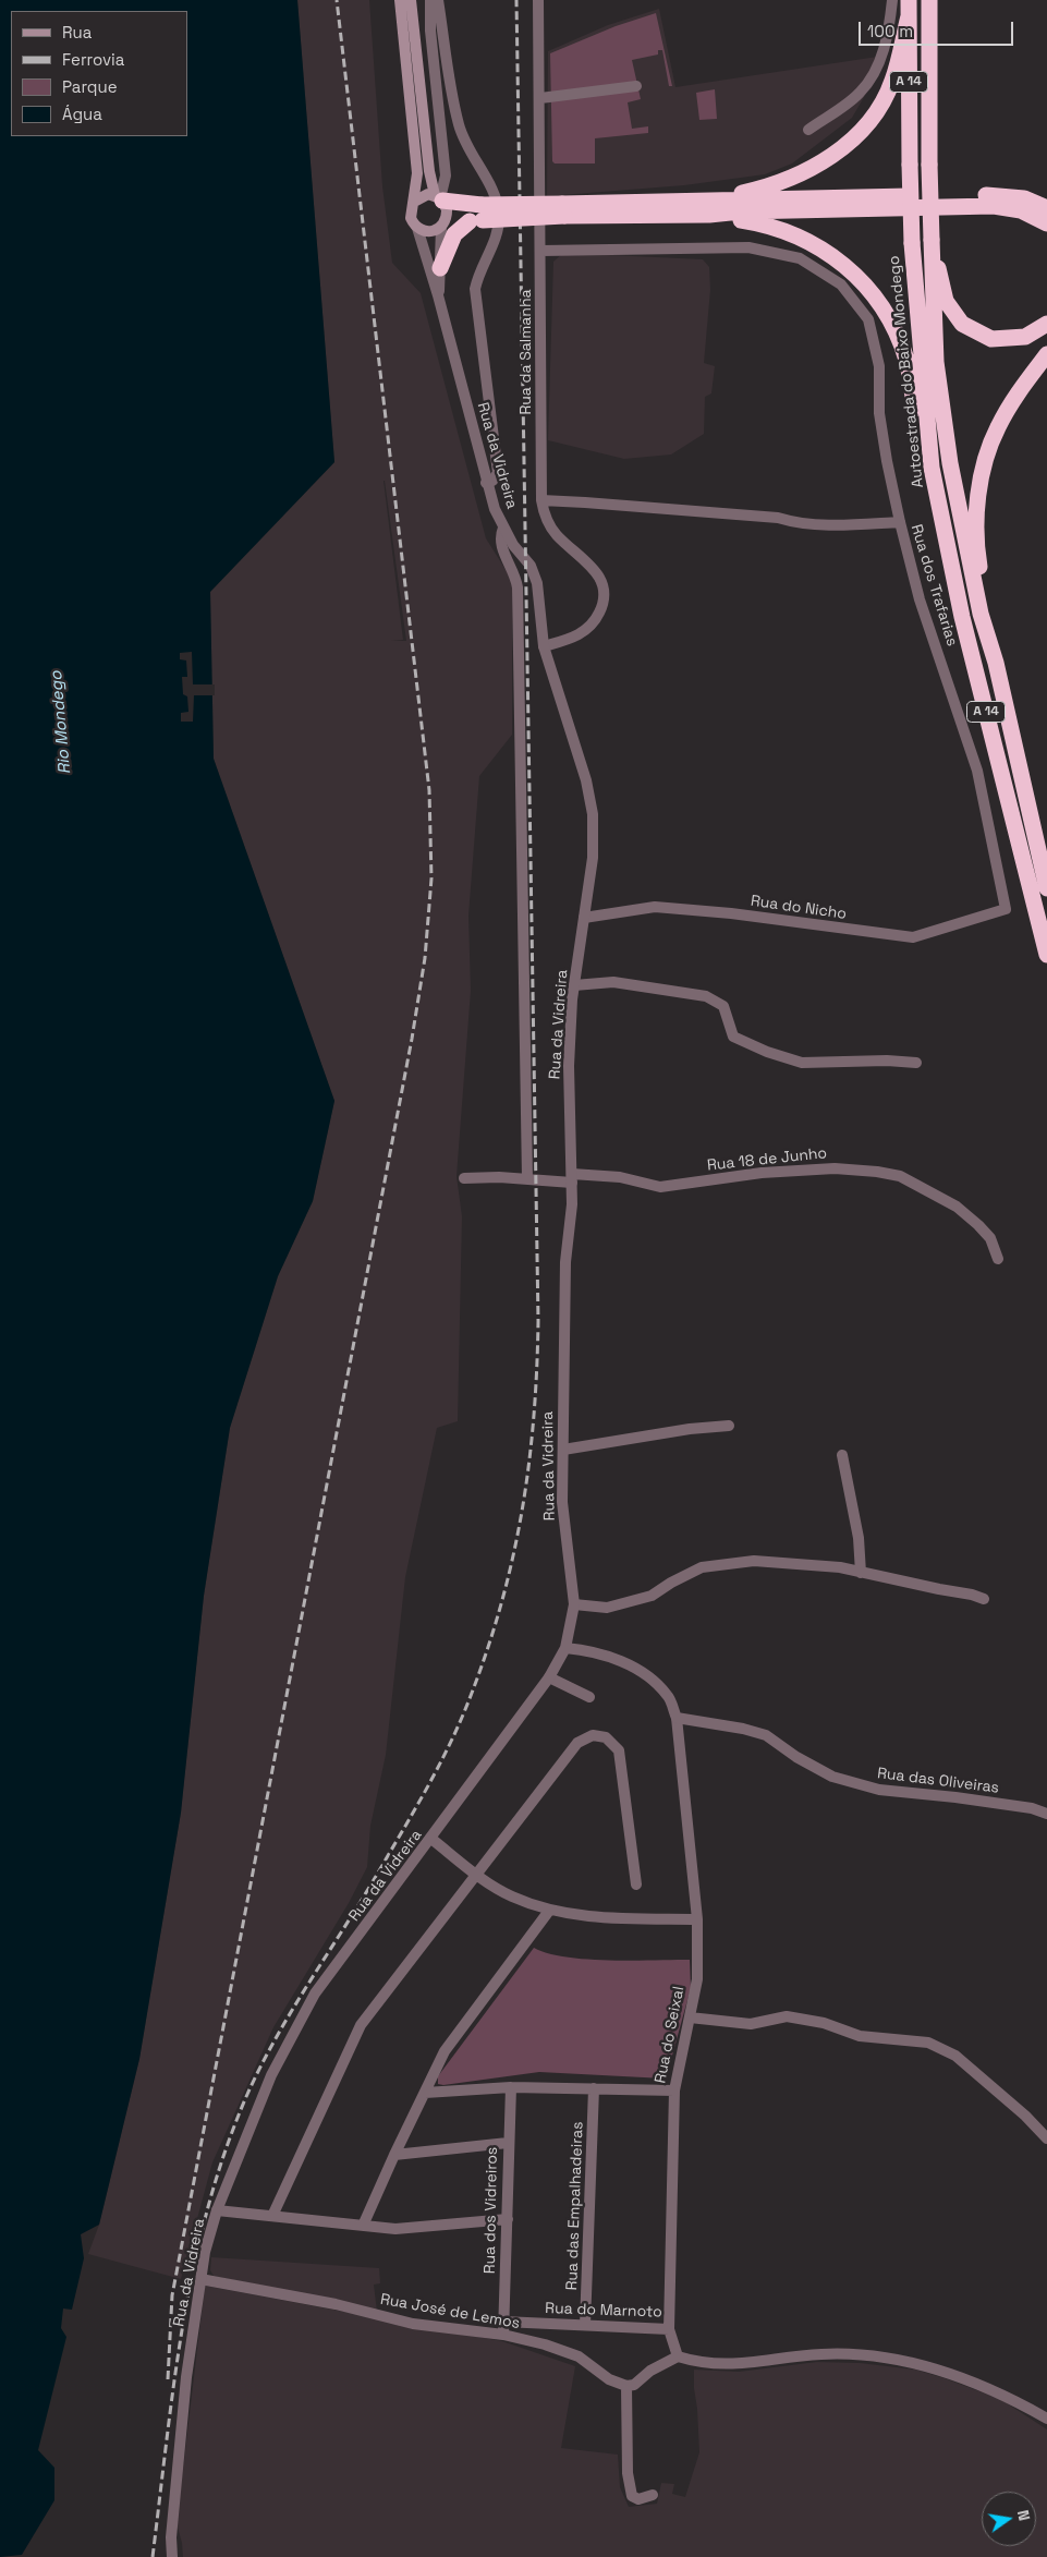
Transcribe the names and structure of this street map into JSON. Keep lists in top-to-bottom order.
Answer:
{
  "streets": {
    "highway": ["A 14", "Autoestrada do Baixo Mondego"],
    "street": [
      "Rua da Salmanha",
      "Rua da Vidreira",
      "Rua dos Trafarias",
      "Rua do Nicho",
      "Rua 18 de Junho",
      "Rua das Oliveiras",
      "Rua do Seixal",
      "Rua das Empalhadeiras",
      "Rua dos Vidreiros",
      "Rua do Marnoto",
      "Rua José de Lemos"
    ]
  },
  "crossings": [
    ["Rua da Salmanha", "Rua da Vidreira"],
    ["Rua da Salmanha", "Rua dos Trafarias"],
    ["Rua da Vidreira", "Rua do Nicho"],
    ["Rua da Vidreira", "Rua 18 de Junho"],
    ["Rua da Vidreira", "Rua do Seixal"],
    ["Rua da Vidreira", "Rua José de Lemos"],
    ["Rua dos Trafarias", "Rua do Nicho"],
    ["Rua das Oliveiras", "Rua do Seixal"],
    ["Rua do Seixal", "Rua do Marnoto"],
    ["Rua das Empalhadeiras", "Rua do Marnoto"],
    ["Rua dos Vidreiros", "Rua do Marnoto"],
    ["Rua dos Vidreiros", "Rua José de Lemos"]
  ],
  "water": ["Rio Mondego"],
  "legend": [
    "Rua",
    "Ferrovia",
    "Parque",
    "Água"
  ],
  "scale_bar": "100 m",
  "north": "right"
}
